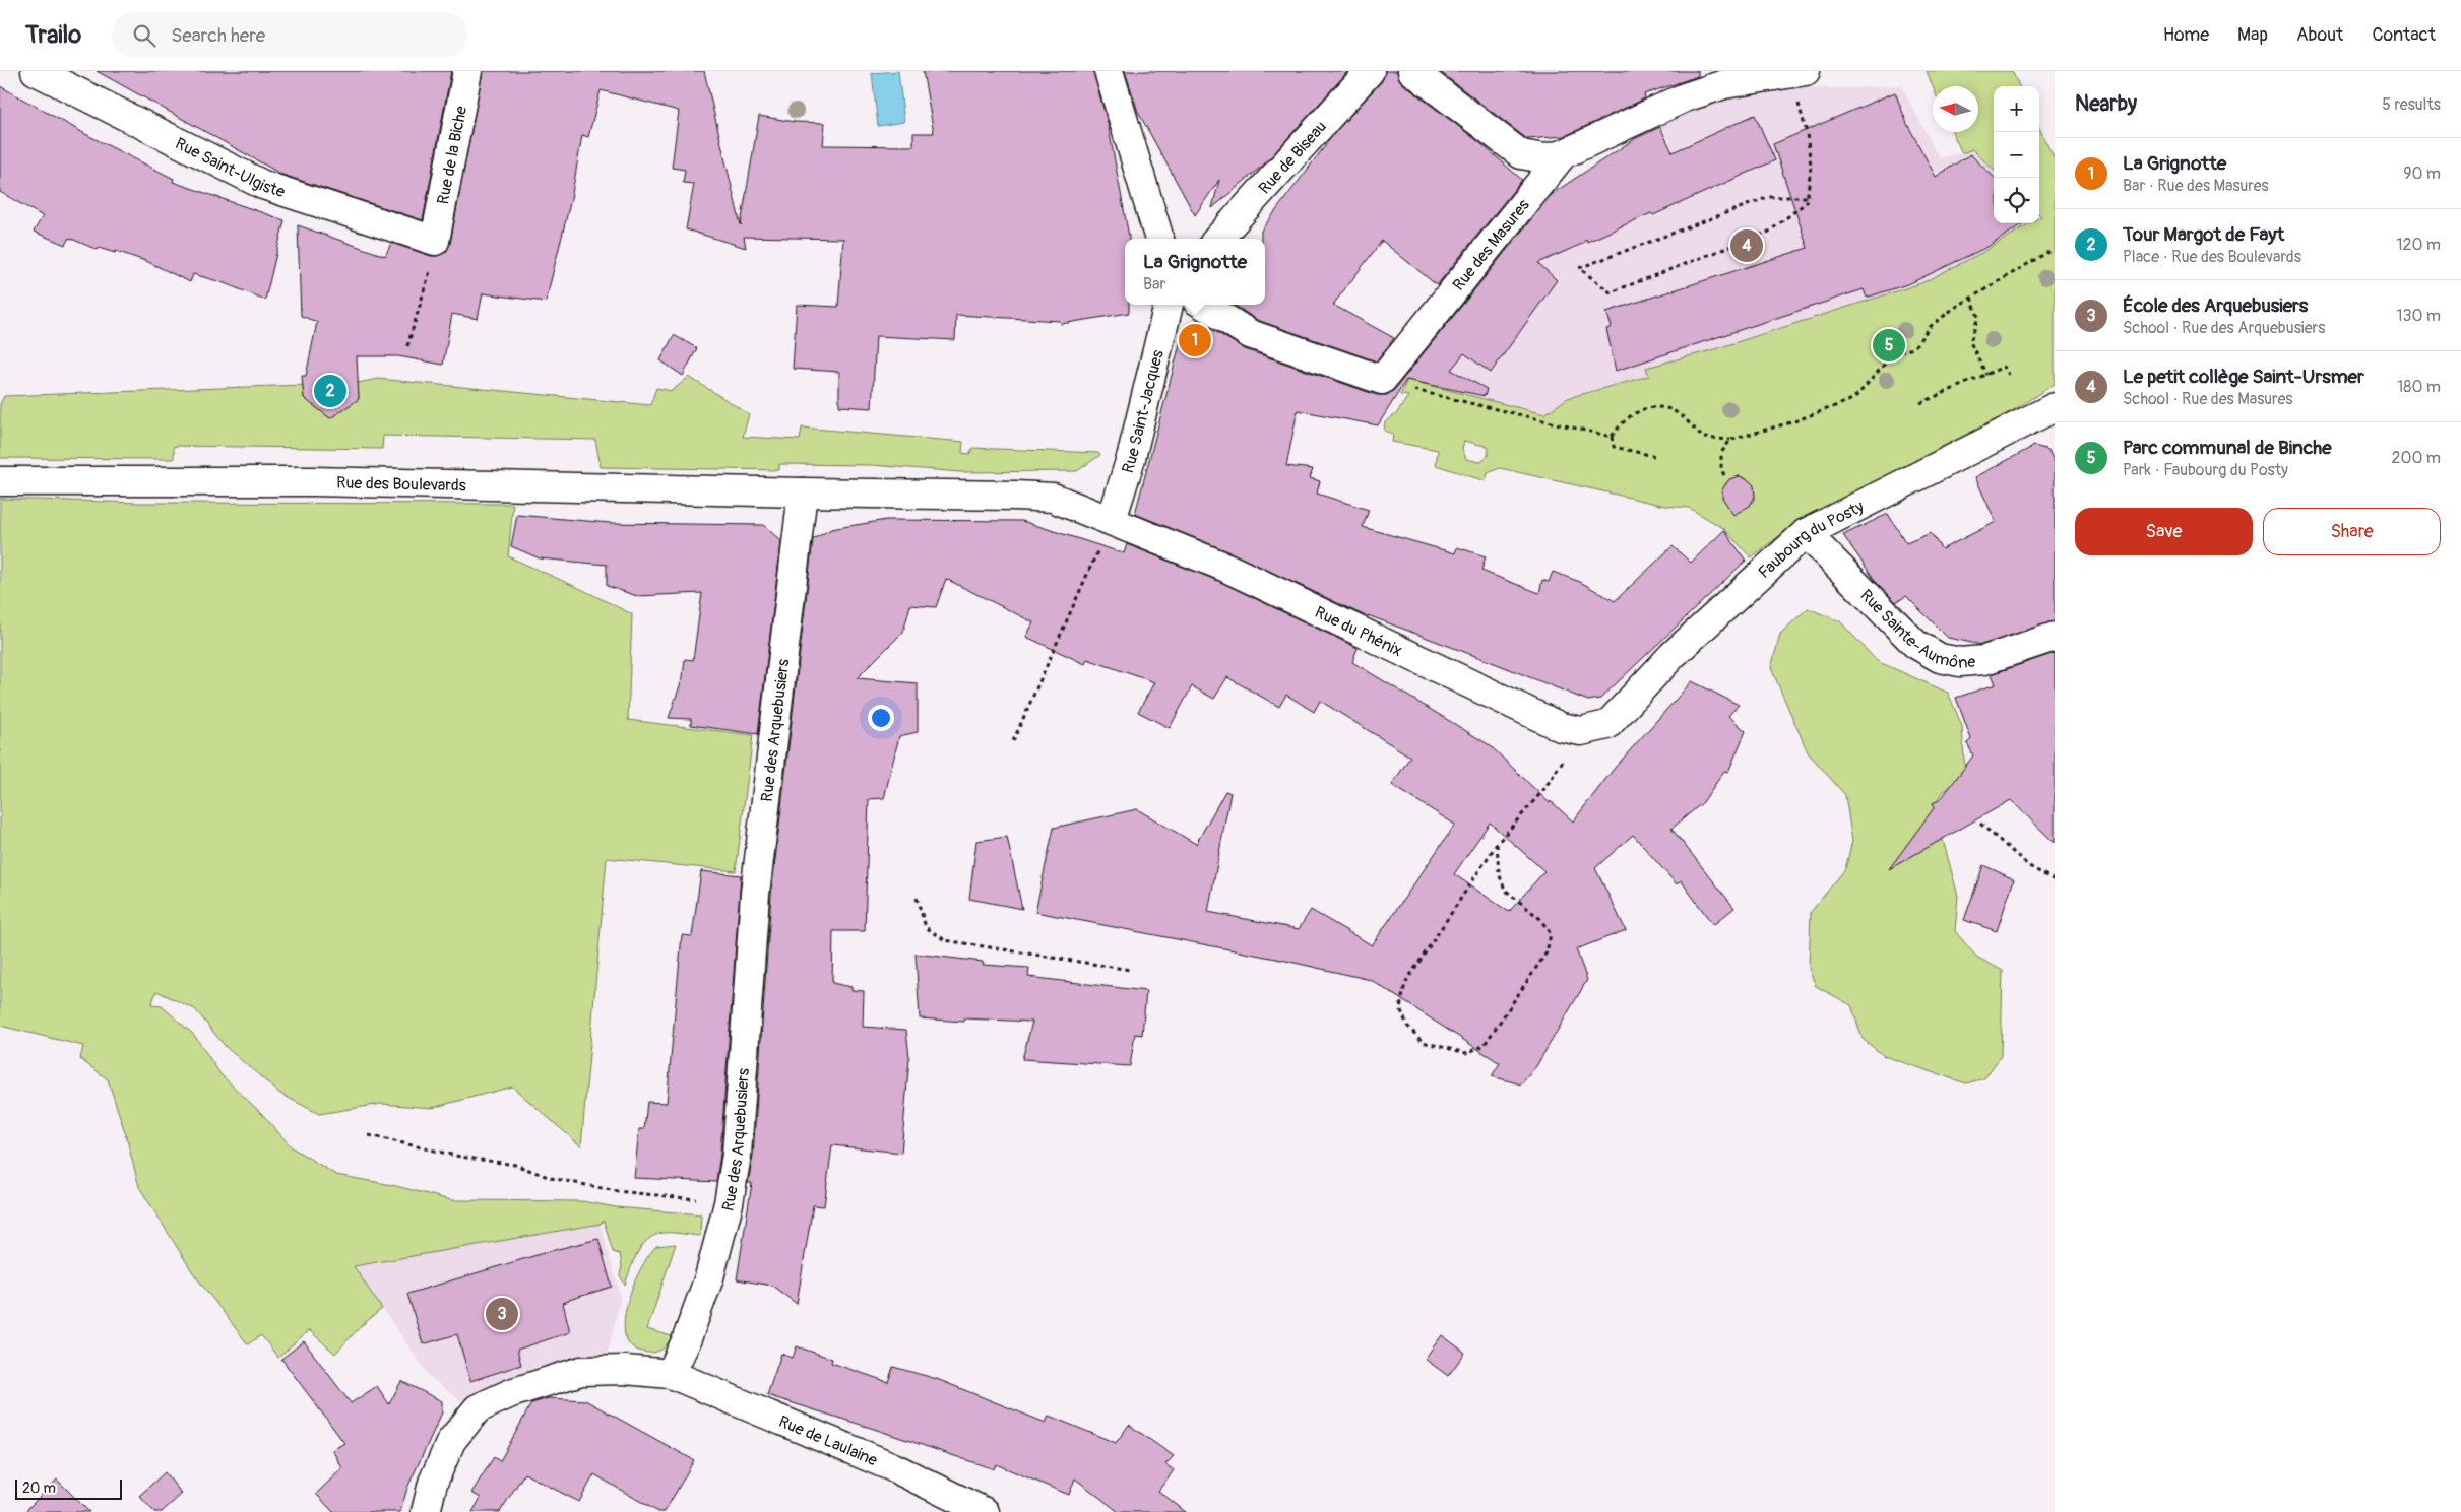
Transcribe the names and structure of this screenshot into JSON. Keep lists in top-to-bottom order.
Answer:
{
  "streets": {
    "street": [
      "Rue de la Biche",
      "Rue de Biseau",
      "Rue Saint-Ulgiste",
      "Rue des Masures",
      "Rue Saint-Jacques",
      "Rue des Boulevards",
      "Faubourg du Posty",
      "Rue Sainte-Aumône",
      "Rue du Phénix",
      "Rue des Arquebusiers",
      "Rue de Laulaine"
    ]
  },
  "crossings": [
    ["Rue de la Biche", "Rue Saint-Ulgiste"],
    ["Rue Saint-Jacques", "Rue du Phénix"],
    ["Rue des Boulevards", "Rue des Arquebusiers"],
    ["Faubourg du Posty", "Rue Sainte-Aumône"],
    ["Faubourg du Posty", "Rue du Phénix"],
    ["Rue des Arquebusiers", "Rue de Laulaine"]
  ],
  "scale_bar": "20 m",
  "north": "left",
  "page": {
    "header": "Trailo",
    "search": "Search here",
    "nav": [
      "Home",
      "Map",
      "About",
      "Contact"
    ],
    "heading": ["Nearby", "5 results"],
    "map_buttons": ["+", "−"],
    "list": [
      {
        "mark": "1",
        "name": "La Grignotte",
        "note": "Bar · Rue des Masures",
        "value": "90 m"
      },
      {
        "mark": "2",
        "name": "Tour Margot de Fayt",
        "note": "Place · Rue des Boulevards",
        "value": "120 m"
      },
      {
        "mark": "3",
        "name": "École des Arquebusiers",
        "note": "School · Rue des Arquebusiers",
        "value": "130 m"
      },
      {
        "mark": "4",
        "name": "Le petit collège Saint-Ursmer",
        "note": "School · Rue des Masures",
        "value": "180 m"
      },
      {
        "mark": "5",
        "name": "Parc communal de Binche",
        "note": "Park · Faubourg du Posty",
        "value": "200 m"
      }
    ],
    "pins": [
      "4",
      "1",
      "5",
      "2",
      "3"
    ],
    "popup": ["La Grignotte", "Bar"],
    "buttons": ["Save", "Share"],
    "scale": "20 m"
  }
}
